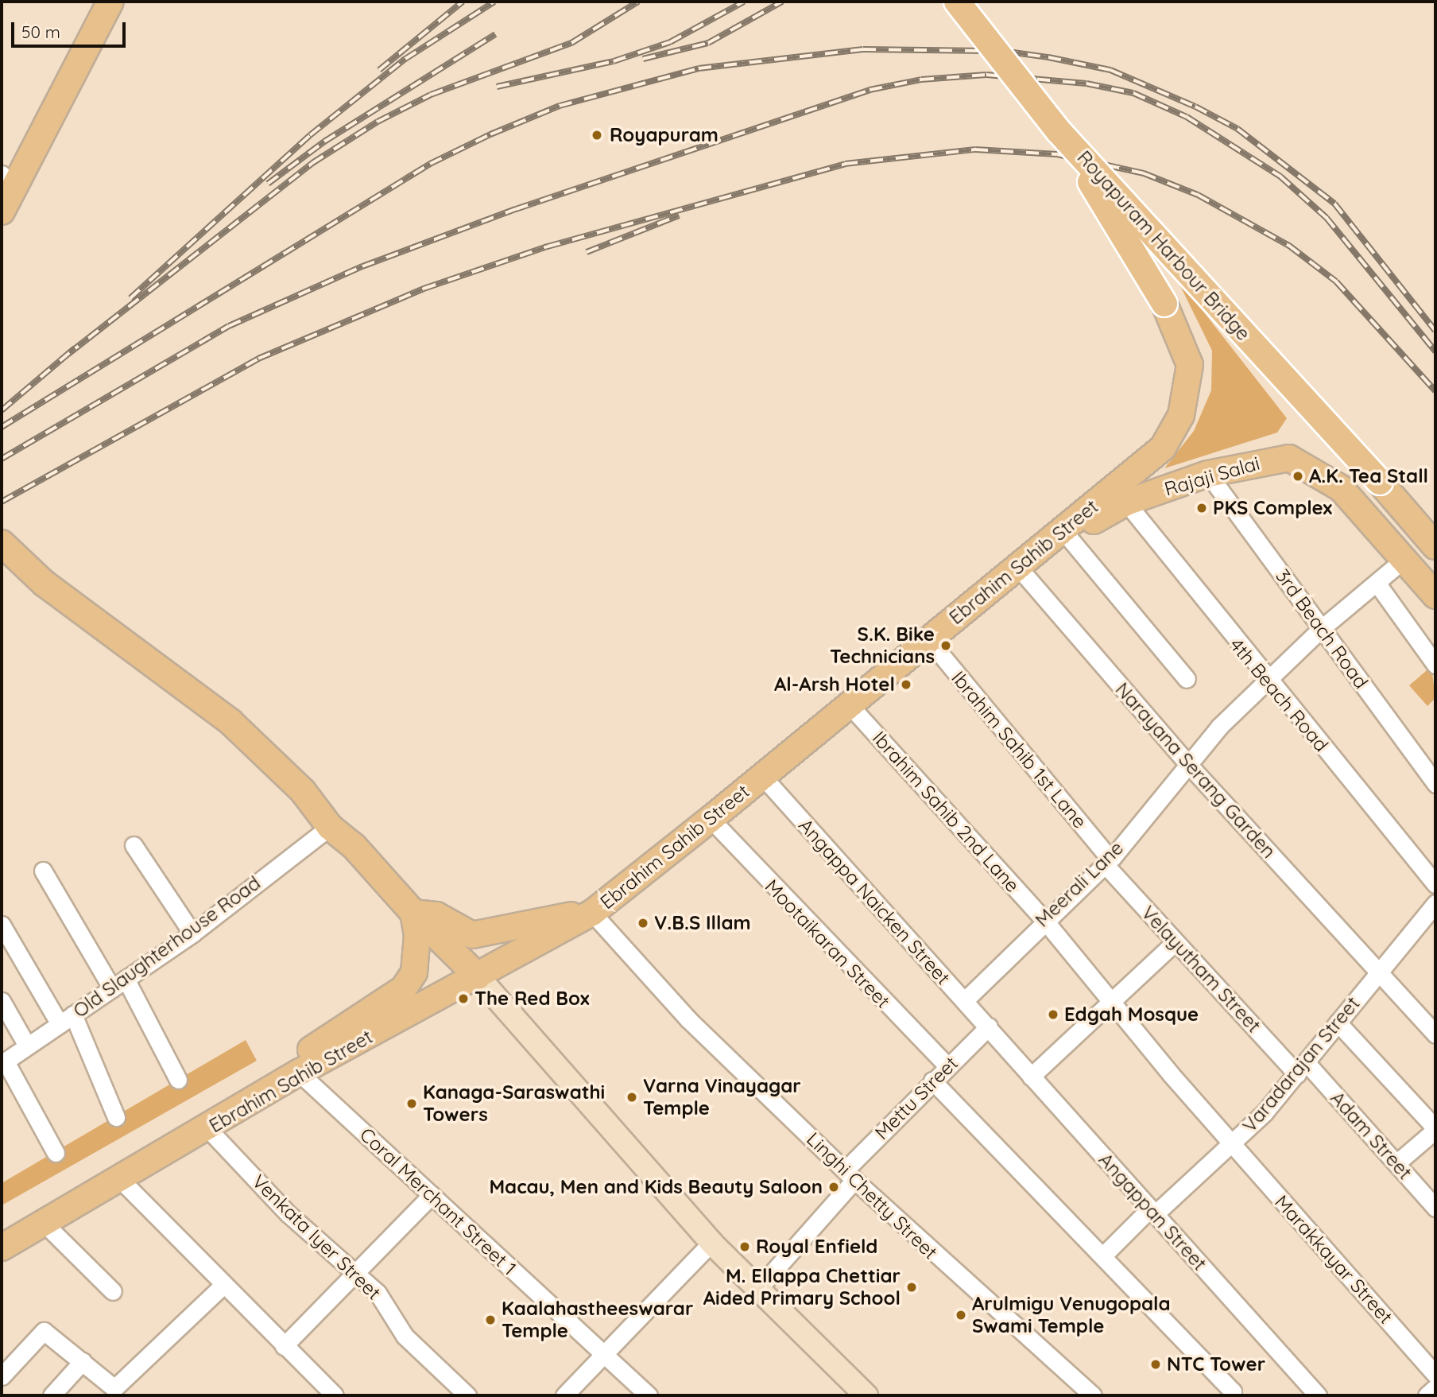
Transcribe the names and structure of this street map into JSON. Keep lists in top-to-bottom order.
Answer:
{
  "streets": {
    "main road": ["Royapuram Harbour Bridge", "Rajaji Salai", "Ebrahim Sahib Street"],
    "street": [
      "3rd Beach Road",
      "4th Beach Road",
      "Ibrahim Sahib 1st Lane",
      "Narayana Serang Garden",
      "Ibrahim Sahib 2nd Lane",
      "Meerali Lane",
      "Angappa Naicken Street",
      "Mootaikaran Street",
      "Old Slaughterhouse Road",
      "Velayutham Street",
      "Varadarajan Street",
      "Mettu Street",
      "Adam Street",
      "Linghi Chetty Street",
      "Coral Merchant Street 1",
      "Angappan Street",
      "Venkata Iyer Street",
      "Marakkayar Street"
    ]
  },
  "crossings": [
    ["Royapuram Harbour Bridge", "Ebrahim Sahib Street"],
    ["Rajaji Salai", "Ebrahim Sahib Street"],
    ["Rajaji Salai", "3rd Beach Road"],
    ["Rajaji Salai", "4th Beach Road"],
    ["Rajaji Salai", "Narayana Serang Garden"],
    ["Rajaji Salai", "Meerali Lane"],
    ["Ebrahim Sahib Street", "Ibrahim Sahib 1st Lane"],
    ["Ebrahim Sahib Street", "Narayana Serang Garden"],
    ["Ebrahim Sahib Street", "Ibrahim Sahib 2nd Lane"],
    ["Ebrahim Sahib Street", "Angappa Naicken Street"],
    ["Ebrahim Sahib Street", "Mootaikaran Street"],
    ["Ebrahim Sahib Street", "Linghi Chetty Street"],
    ["Ebrahim Sahib Street", "Coral Merchant Street 1"],
    ["Ebrahim Sahib Street", "Venkata Iyer Street"],
    ["3rd Beach Road", "Meerali Lane"],
    ["4th Beach Road", "Meerali Lane"],
    ["Ibrahim Sahib 1st Lane", "Meerali Lane"],
    ["Ibrahim Sahib 1st Lane", "Velayutham Street"],
    ["Narayana Serang Garden", "Meerali Lane"],
    ["Narayana Serang Garden", "Varadarajan Street"],
    ["Ibrahim Sahib 2nd Lane", "Meerali Lane"],
    ["Ibrahim Sahib 2nd Lane", "Marakkayar Street"],
    ["Meerali Lane", "Angappa Naicken Street"],
    ["Meerali Lane", "Velayutham Street"],
    ["Angappa Naicken Street", "Mettu Street"],
    ["Angappa Naicken Street", "Angappan Street"],
    ["Mootaikaran Street", "Mettu Street"],
    ["Velayutham Street", "Varadarajan Street"],
    ["Velayutham Street", "Adam Street"],
    ["Varadarajan Street", "Adam Street"],
    ["Varadarajan Street", "Angappan Street"],
    ["Varadarajan Street", "Marakkayar Street"],
    ["Mettu Street", "Linghi Chetty Street"],
    ["Mettu Street", "Angappan Street"]
  ],
  "places": [
    "Royapuram",
    "A.K. Tea Stall",
    "PKS Complex",
    "S.K. Bike Technicians",
    "Al-Arsh Hotel",
    "V.B.S Illam",
    "The Red Box",
    "Edgah Mosque",
    "Varna Vinayagar Temple",
    "Kanaga-Saraswathi Towers",
    "Macau, Men and Kids Beauty Saloon",
    "Royal Enfield",
    "M. Ellappa Chettiar Aided Primary School",
    "Arulmigu Venugopala Swami Temple",
    "Kaalahastheeswarar Temple",
    "NTC Tower"
  ],
  "scale_bar": "50 m"
}
